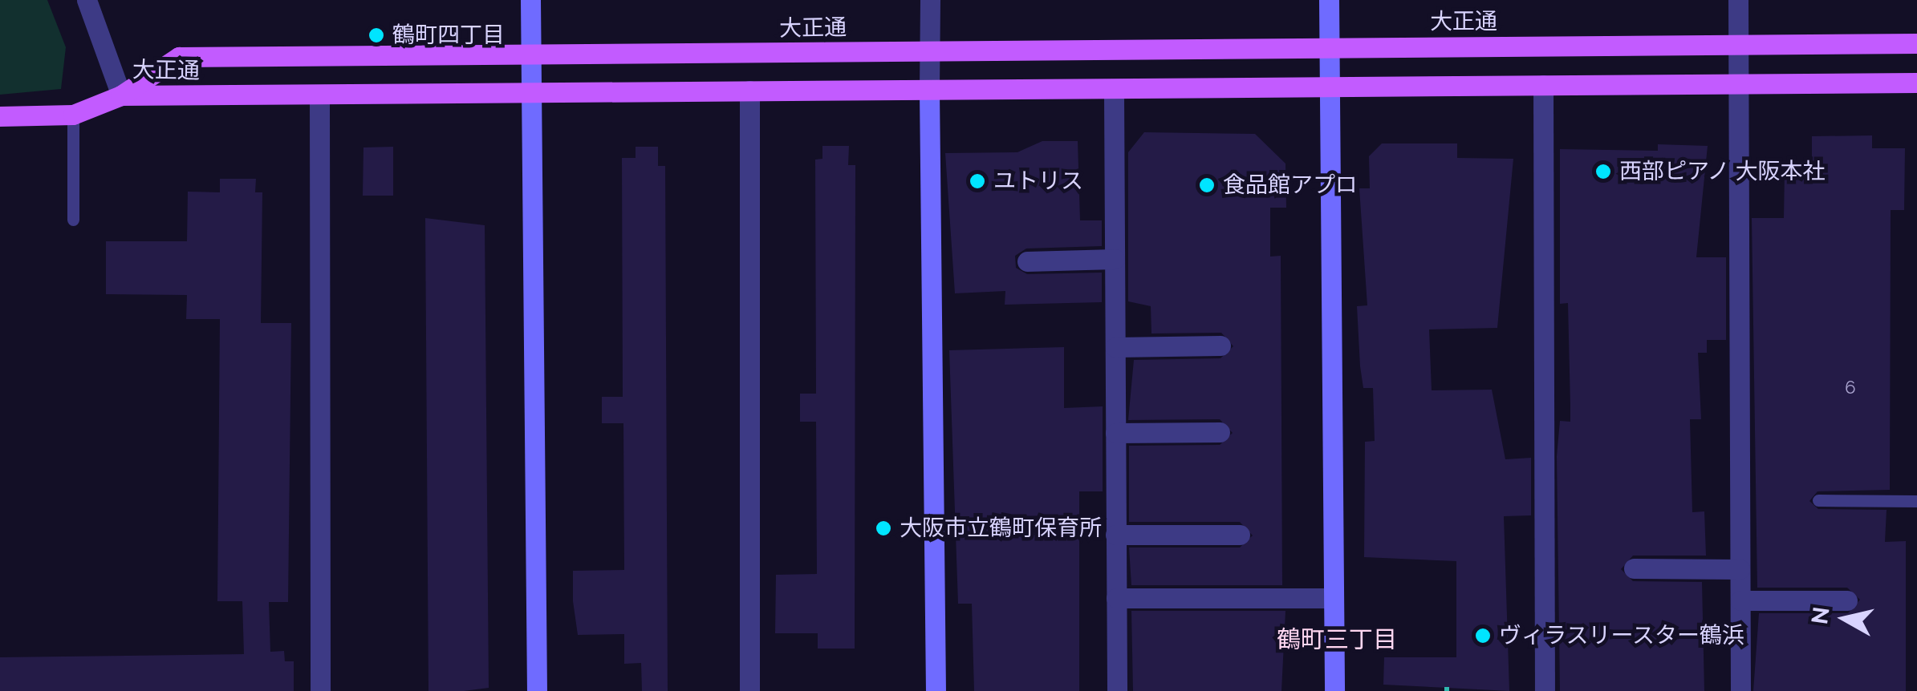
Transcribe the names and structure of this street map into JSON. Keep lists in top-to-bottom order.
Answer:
{
  "streets": {
    "main road": ["大正通"]
  },
  "districts": ["鶴町三丁目"],
  "places": [
    "鶴町四丁目",
    "西部ピアノ 大阪本社",
    "ユトリス",
    "食品館アプロ",
    "大阪市立鶴町保育所",
    "ヴィラスリースター鶴浜"
  ],
  "house_numbers": ["6"],
  "north": "left"
}
